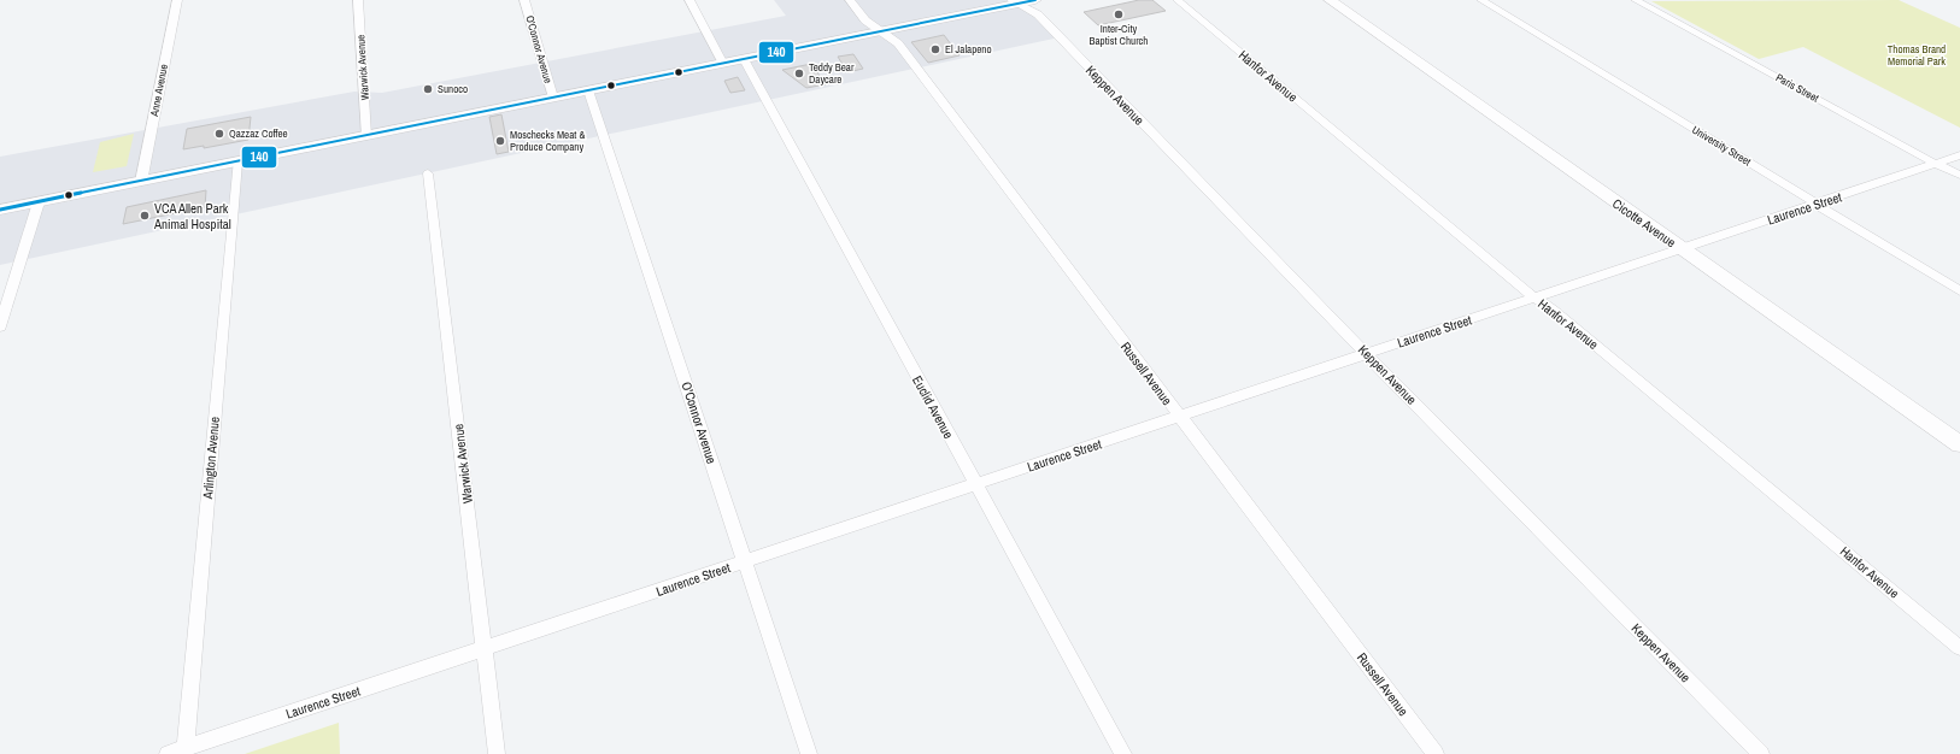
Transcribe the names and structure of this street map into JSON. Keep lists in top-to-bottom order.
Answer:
{
  "streets": {
    "main road": ["Cicotte Avenue"],
    "street": [
      "O'Connor Avenue",
      "Warwick Avenue",
      "Hanfor Avenue",
      "Paris Street",
      "Anne Avenue",
      "Keppen Avenue",
      "University Street",
      "Laurence Street",
      "Russell Avenue",
      "Euclid Avenue",
      "Arlington Avenue"
    ]
  },
  "crossings": [
    ["O'Connor Avenue", "Laurence Street"],
    ["Warwick Avenue", "Laurence Street"],
    ["Hanfor Avenue", "Laurence Street"],
    ["Paris Street", "Laurence Street"],
    ["Keppen Avenue", "Laurence Street"],
    ["University Street", "Laurence Street"],
    ["Laurence Street", "Cicotte Avenue"],
    ["Laurence Street", "Russell Avenue"],
    ["Laurence Street", "Euclid Avenue"],
    ["Laurence Street", "Arlington Avenue"]
  ],
  "parks": ["Thomas Brand Memorial Park"],
  "places": [
    "Inter-City Baptist Church",
    "El Jalapeno",
    "Teddy Bear Daycare",
    "Sunoco",
    "Qazzaz Coffee",
    "Moschecks Meat & Produce Company",
    "VCA Allen Park Animal Hospital"
  ],
  "lines": ["transit line 140"]
}
